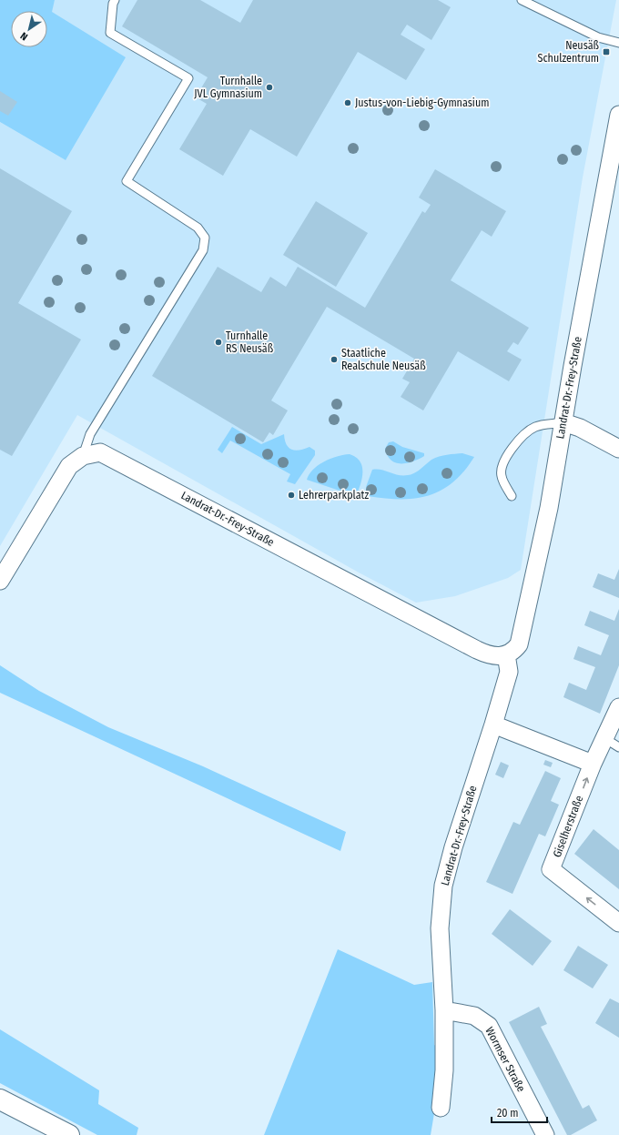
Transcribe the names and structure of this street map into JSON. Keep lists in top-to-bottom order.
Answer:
{
  "streets": {
    "street": ["Landrat-Dr.-Frey-Straße", "Giselherstraße", "Wormser Straße"]
  },
  "crossings": [
    ["Landrat-Dr.-Frey-Straße", "Wormser Straße"]
  ],
  "one_way": ["Giselherstraße"],
  "places": {
    "transit": ["Neusäß Schulzentrum"],
    "other": [
      "Turnhalle JVL Gymnasium",
      "Justus-von-Liebig-Gymnasium",
      "Turnhalle RS Neusäß",
      "Staatliche Realschule Neusäß",
      "Lehrerparkplatz"
    ]
  },
  "scale_bar": "20 m",
  "north": "bottom left"
}
